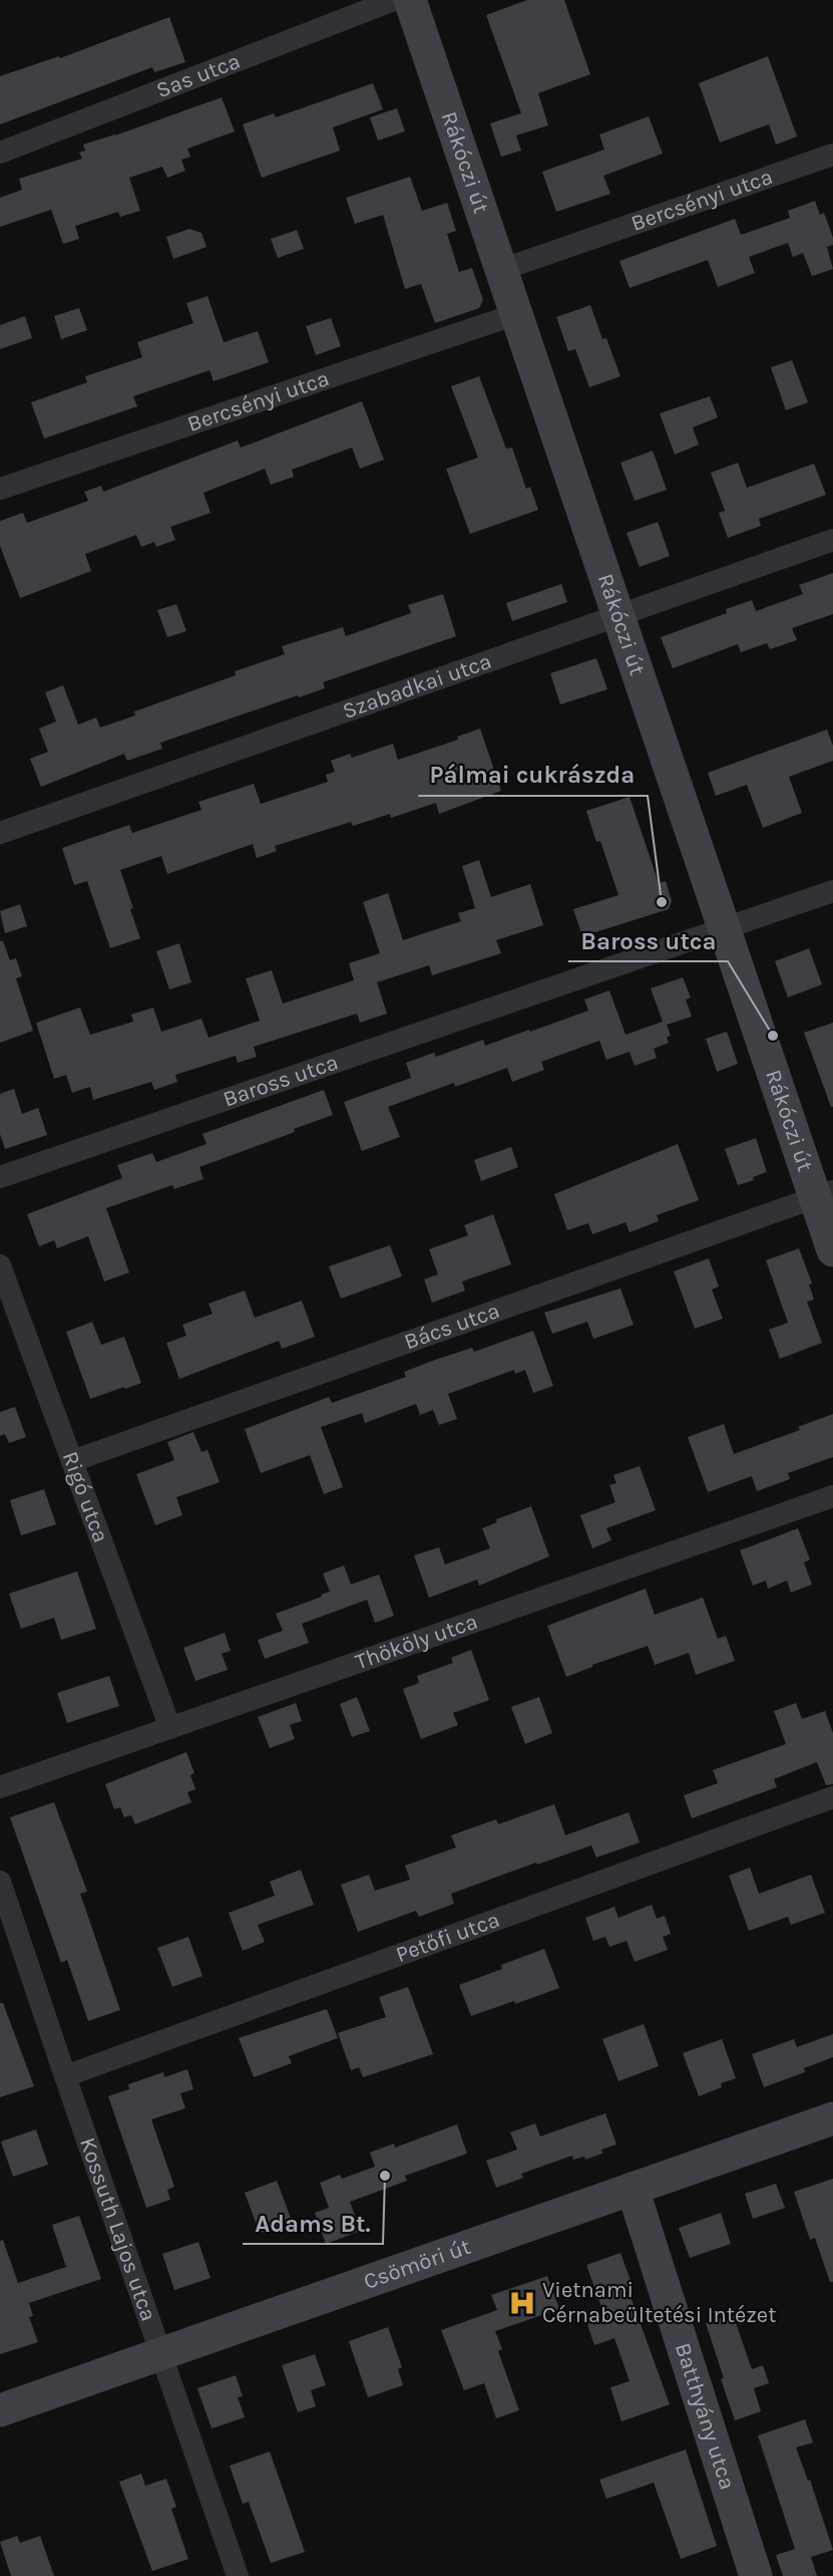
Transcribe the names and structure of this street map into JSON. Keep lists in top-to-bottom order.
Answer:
{
  "streets": {
    "street": [
      "Sas utca",
      "Rákóczi út",
      "Bercsényi utca",
      "Szabadkai utca",
      "Baross utca",
      "Bács utca",
      "Rigó utca",
      "Thököly utca",
      "Petőfi utca",
      "Kossuth Lajos utca",
      "Csömöri út",
      "Batthyány utca"
    ]
  },
  "crossings": [
    ["Rákóczi út", "Bercsényi utca"],
    ["Rákóczi út", "Szabadkai utca"],
    ["Rákóczi út", "Baross utca"],
    ["Rákóczi út", "Bács utca"],
    ["Bács utca", "Rigó utca"],
    ["Rigó utca", "Thököly utca"],
    ["Petőfi utca", "Kossuth Lajos utca"],
    ["Kossuth Lajos utca", "Csömöri út"],
    ["Csömöri út", "Batthyány utca"]
  ],
  "places": {
    "other": ["Pálmai cukrászda", "Baross utca", "Adams Bt."],
    "hospital": ["Vietnami Cérnabeültetési Intézet"]
  }
}
